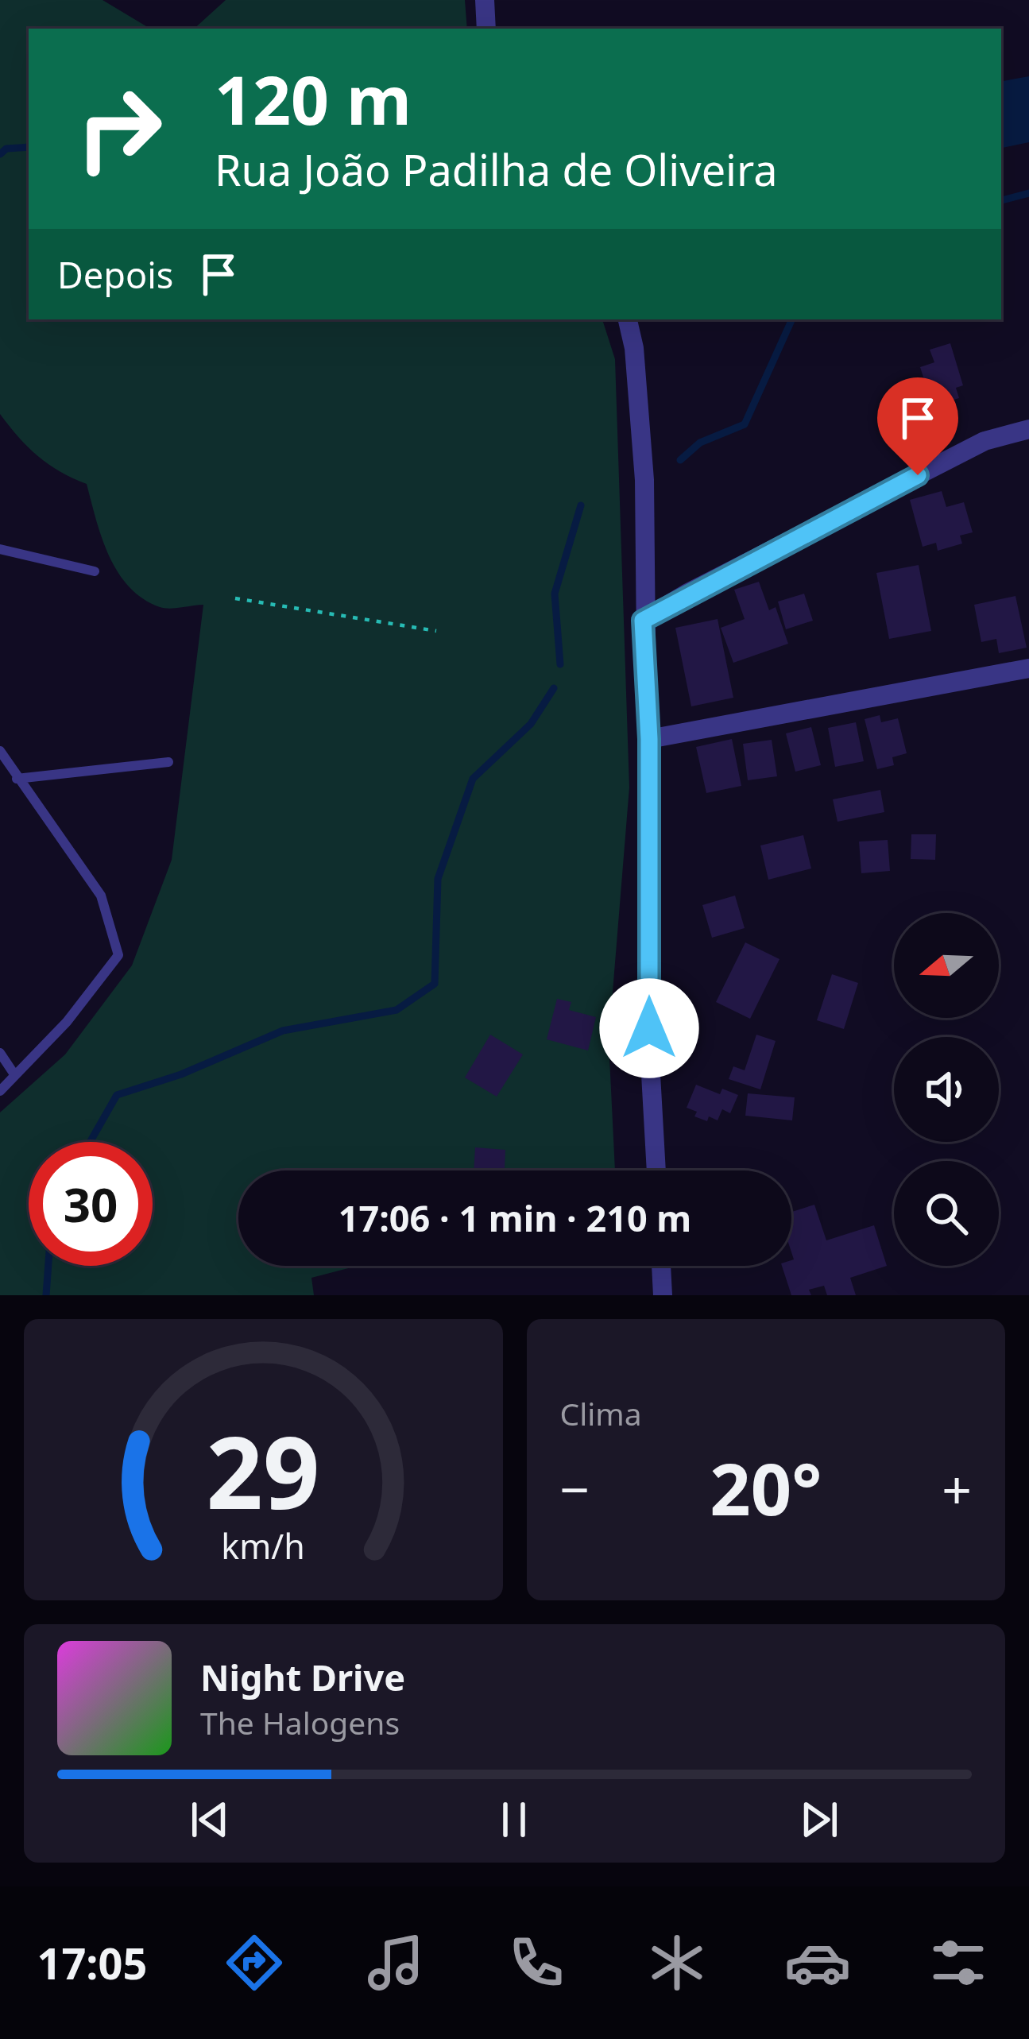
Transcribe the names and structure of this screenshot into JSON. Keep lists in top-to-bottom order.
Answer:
{
  "north": "left",
  "page": {
    "turn": ["120 m", "Rua João Padilha de Oliveira"],
    "then": "Depois",
    "limit": "30",
    "trip": "17:06 · 1 min · 210 m",
    "tile": "Clima",
    "heat": ["−", "20°", "+"],
    "song": ["Night Drive", "The Halogens"],
    "tabs": "17:05",
    "gauge": ["29", "km/h"]
  }
}
